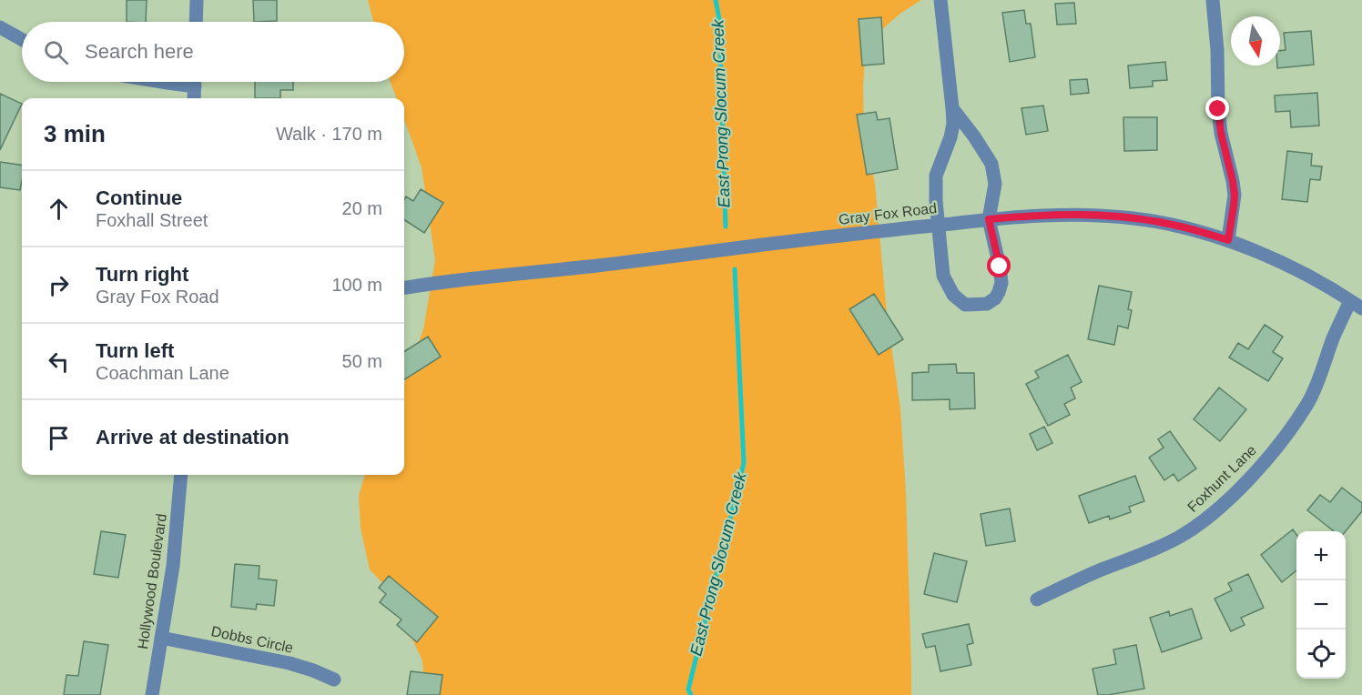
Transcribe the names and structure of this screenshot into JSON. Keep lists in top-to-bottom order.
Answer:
{
  "streets": {
    "street": [
      "Gray Fox Road",
      "Foxhunt Lane",
      "Hollywood Boulevard",
      "Dobbs Circle"
    ]
  },
  "crossings": [
    ["Gray Fox Road", "Foxhunt Lane"],
    ["Hollywood Boulevard", "Dobbs Circle"]
  ],
  "water": ["East Prong Slocum Creek"],
  "north": "bottom",
  "page": {
    "search": "Search here",
    "heading": ["3 min", "Walk · 170 m"],
    "list": [
      ["Continue", "Foxhall Street", "20 m"],
      ["Turn right", "Gray Fox Road", "100 m"],
      ["Turn left", "Coachman Lane", "50 m"],
      "Arrive at destination"
    ],
    "map_buttons": ["+", "−"]
  }
}
